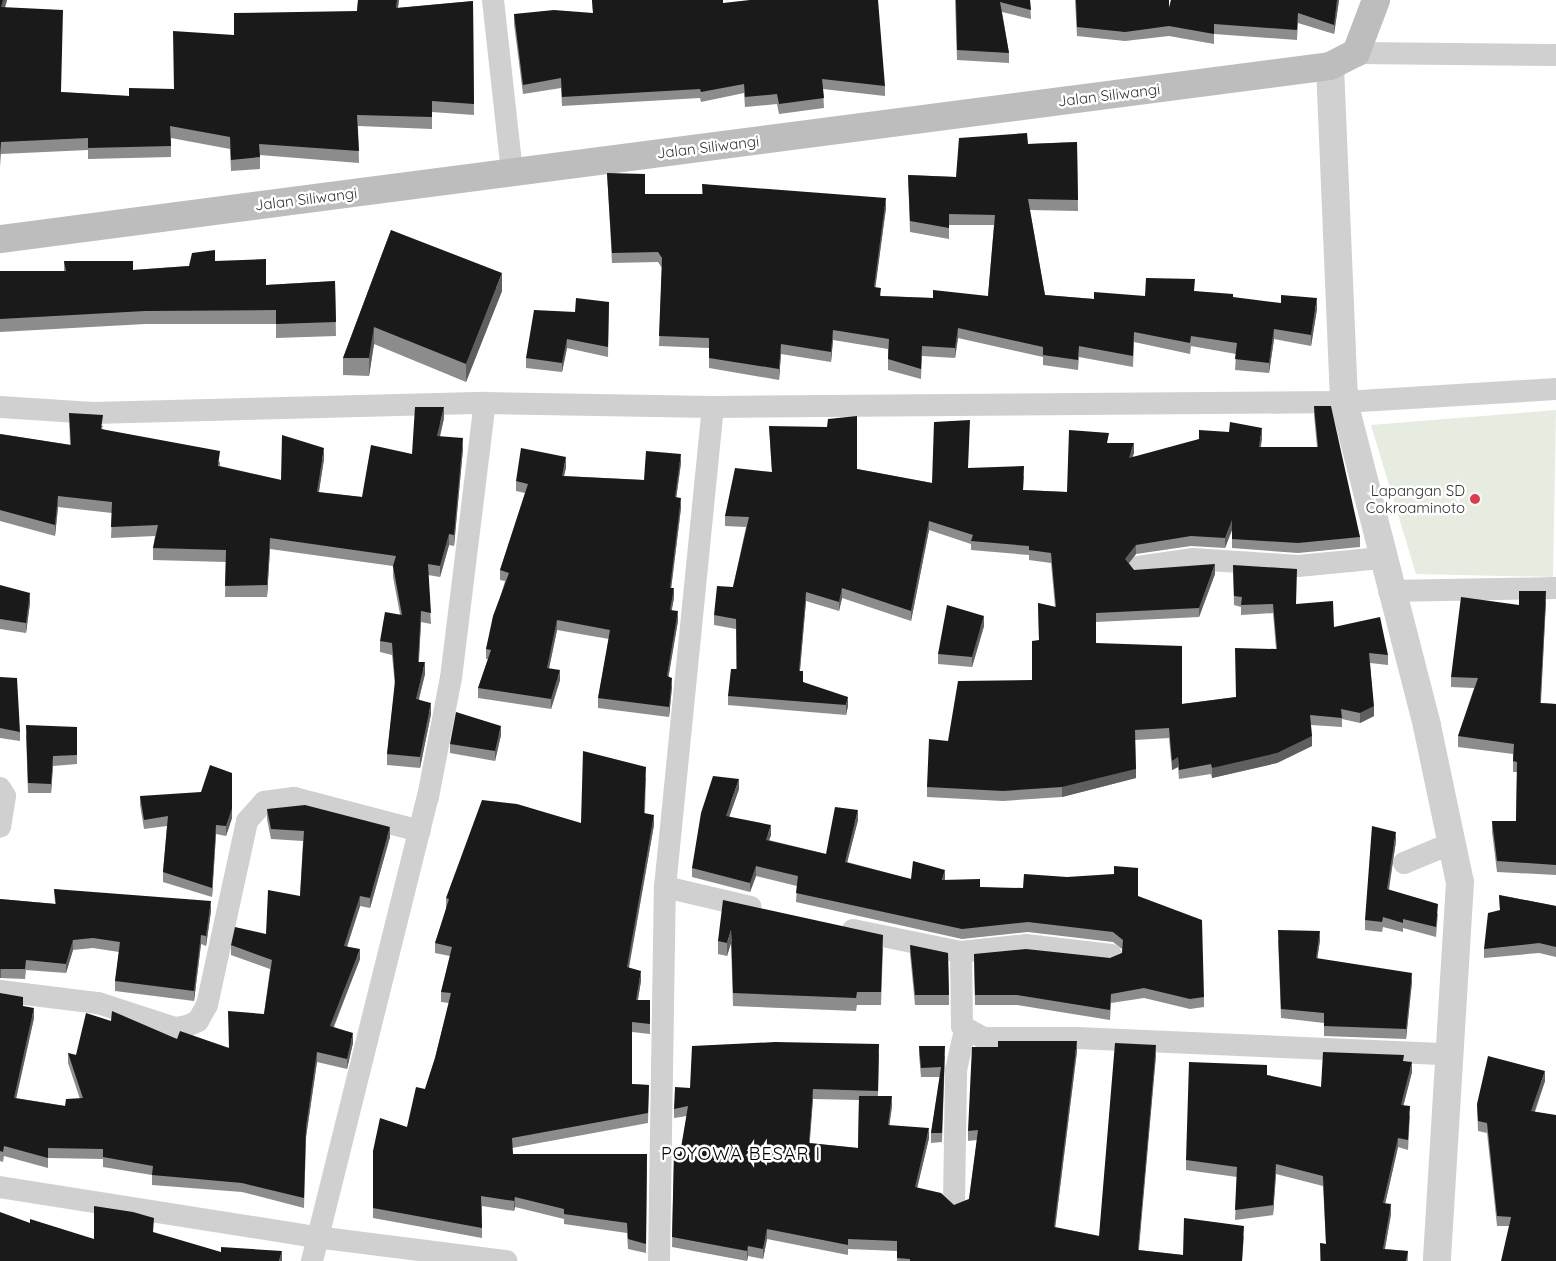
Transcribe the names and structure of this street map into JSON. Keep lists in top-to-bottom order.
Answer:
{
  "streets": {
    "main road": ["Jalan Siliwangi"]
  },
  "districts": ["POYOWA BESAR I"],
  "places": ["Lapangan SD Cokroaminoto"]
}
